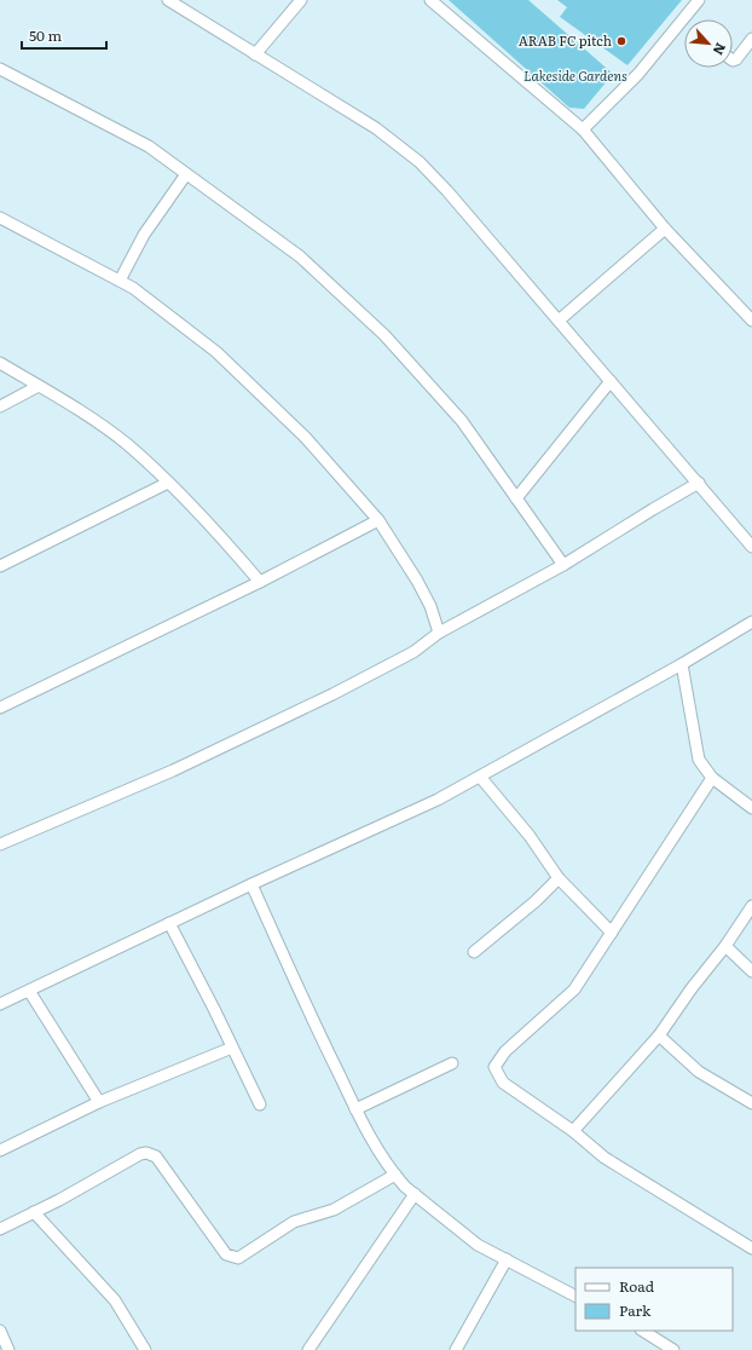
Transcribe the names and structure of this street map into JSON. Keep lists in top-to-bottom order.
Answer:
{
  "parks": ["Lakeside Gardens"],
  "places": ["ARAB FC pitch"],
  "legend": ["Road", "Park"],
  "scale_bar": "50 m",
  "north": "bottom right"
}
